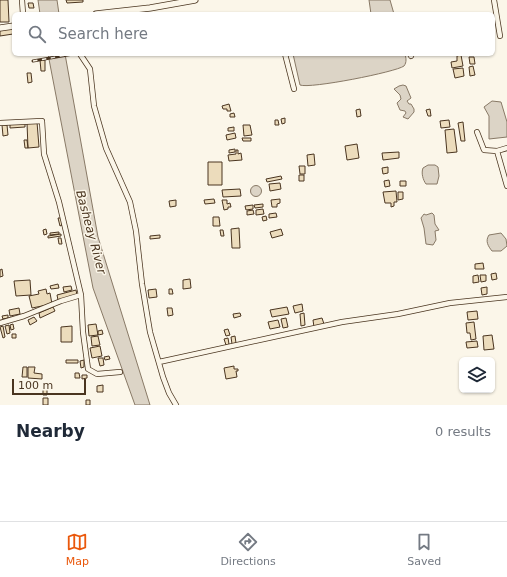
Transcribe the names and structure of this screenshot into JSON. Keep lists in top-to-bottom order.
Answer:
{
  "water": ["Basheay River"],
  "scale_bar": "100 m",
  "page": {
    "search": "Search here",
    "scale": "100 m",
    "heading": ["Nearby", "0 results"],
    "nav": ["Map", "Directions", "Saved"]
  }
}
